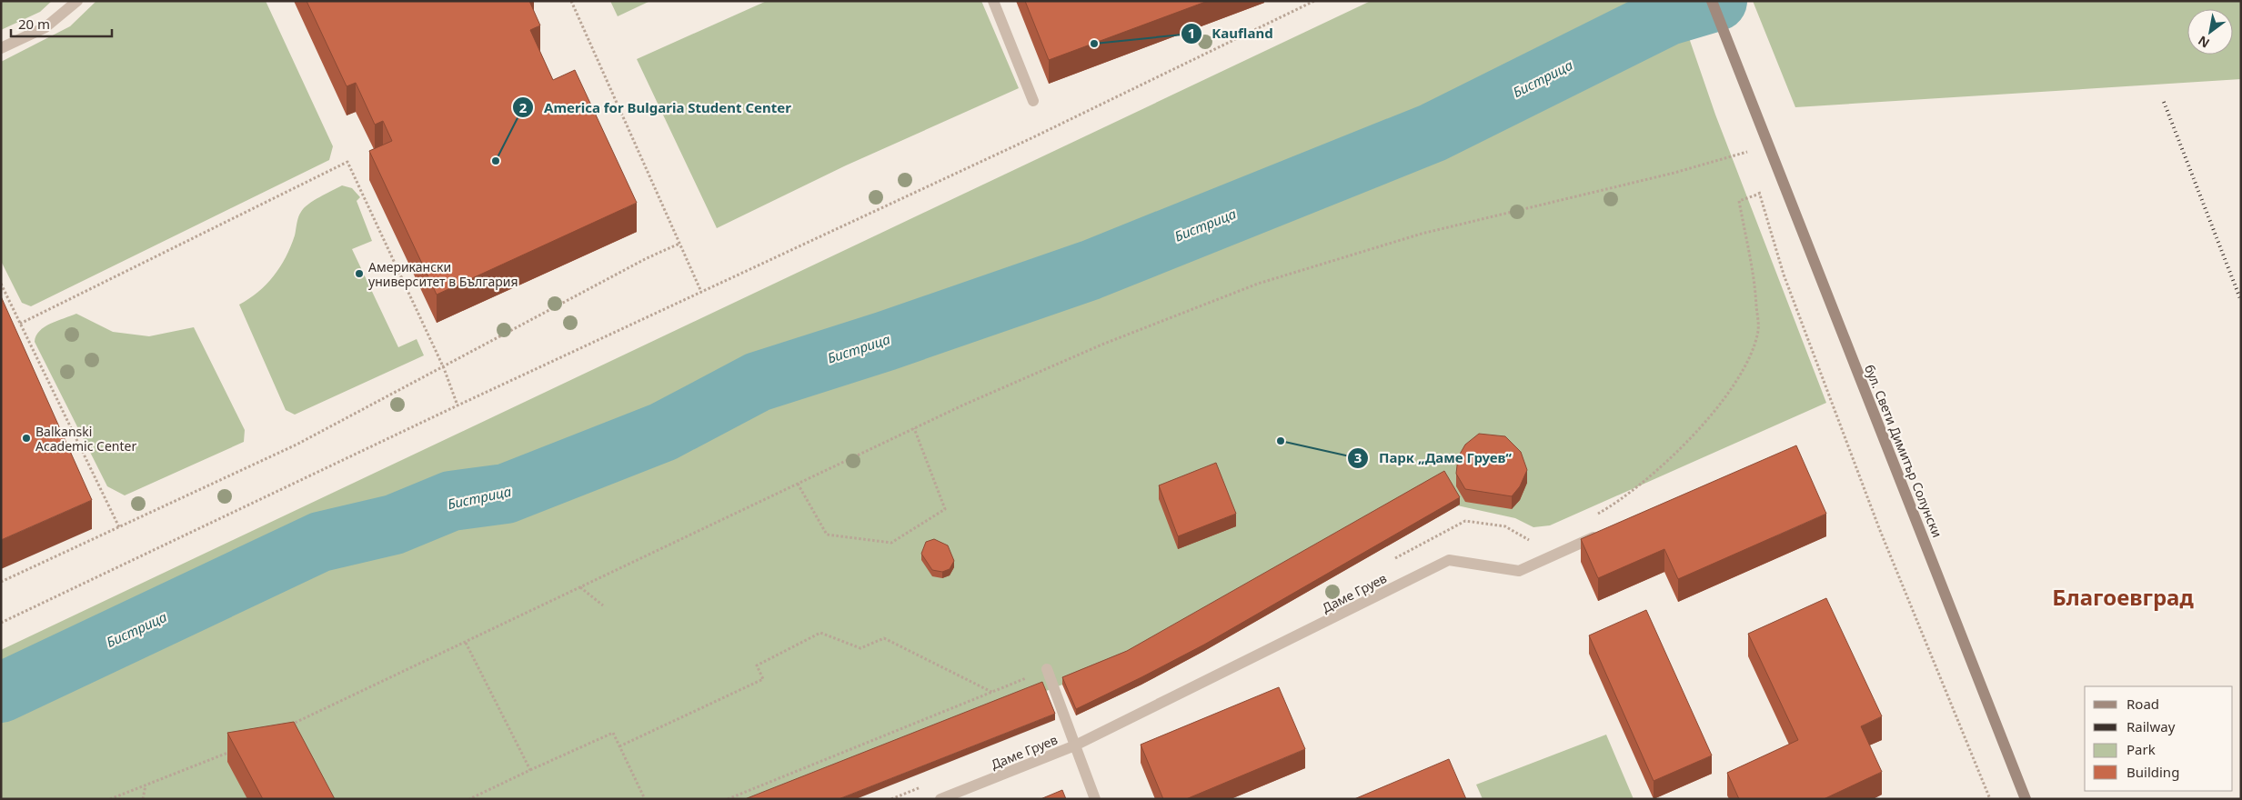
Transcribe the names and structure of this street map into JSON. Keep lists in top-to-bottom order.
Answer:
{
  "streets": {
    "main road": ["бул. Свети Димитър Солунски"],
    "street": ["Даме Груев"]
  },
  "districts": ["Благоевград"],
  "water": ["Бистрица"],
  "places": [
    "Kaufland",
    "America for Bulgaria Student Center",
    "Американски университет в България",
    "Balkanski Academic Center",
    "Парк „Даме Груев“"
  ],
  "legend": [
    "Road",
    "Railway",
    "Park",
    "Building"
  ],
  "scale_bar": "20 m",
  "north": "bottom left"
}
